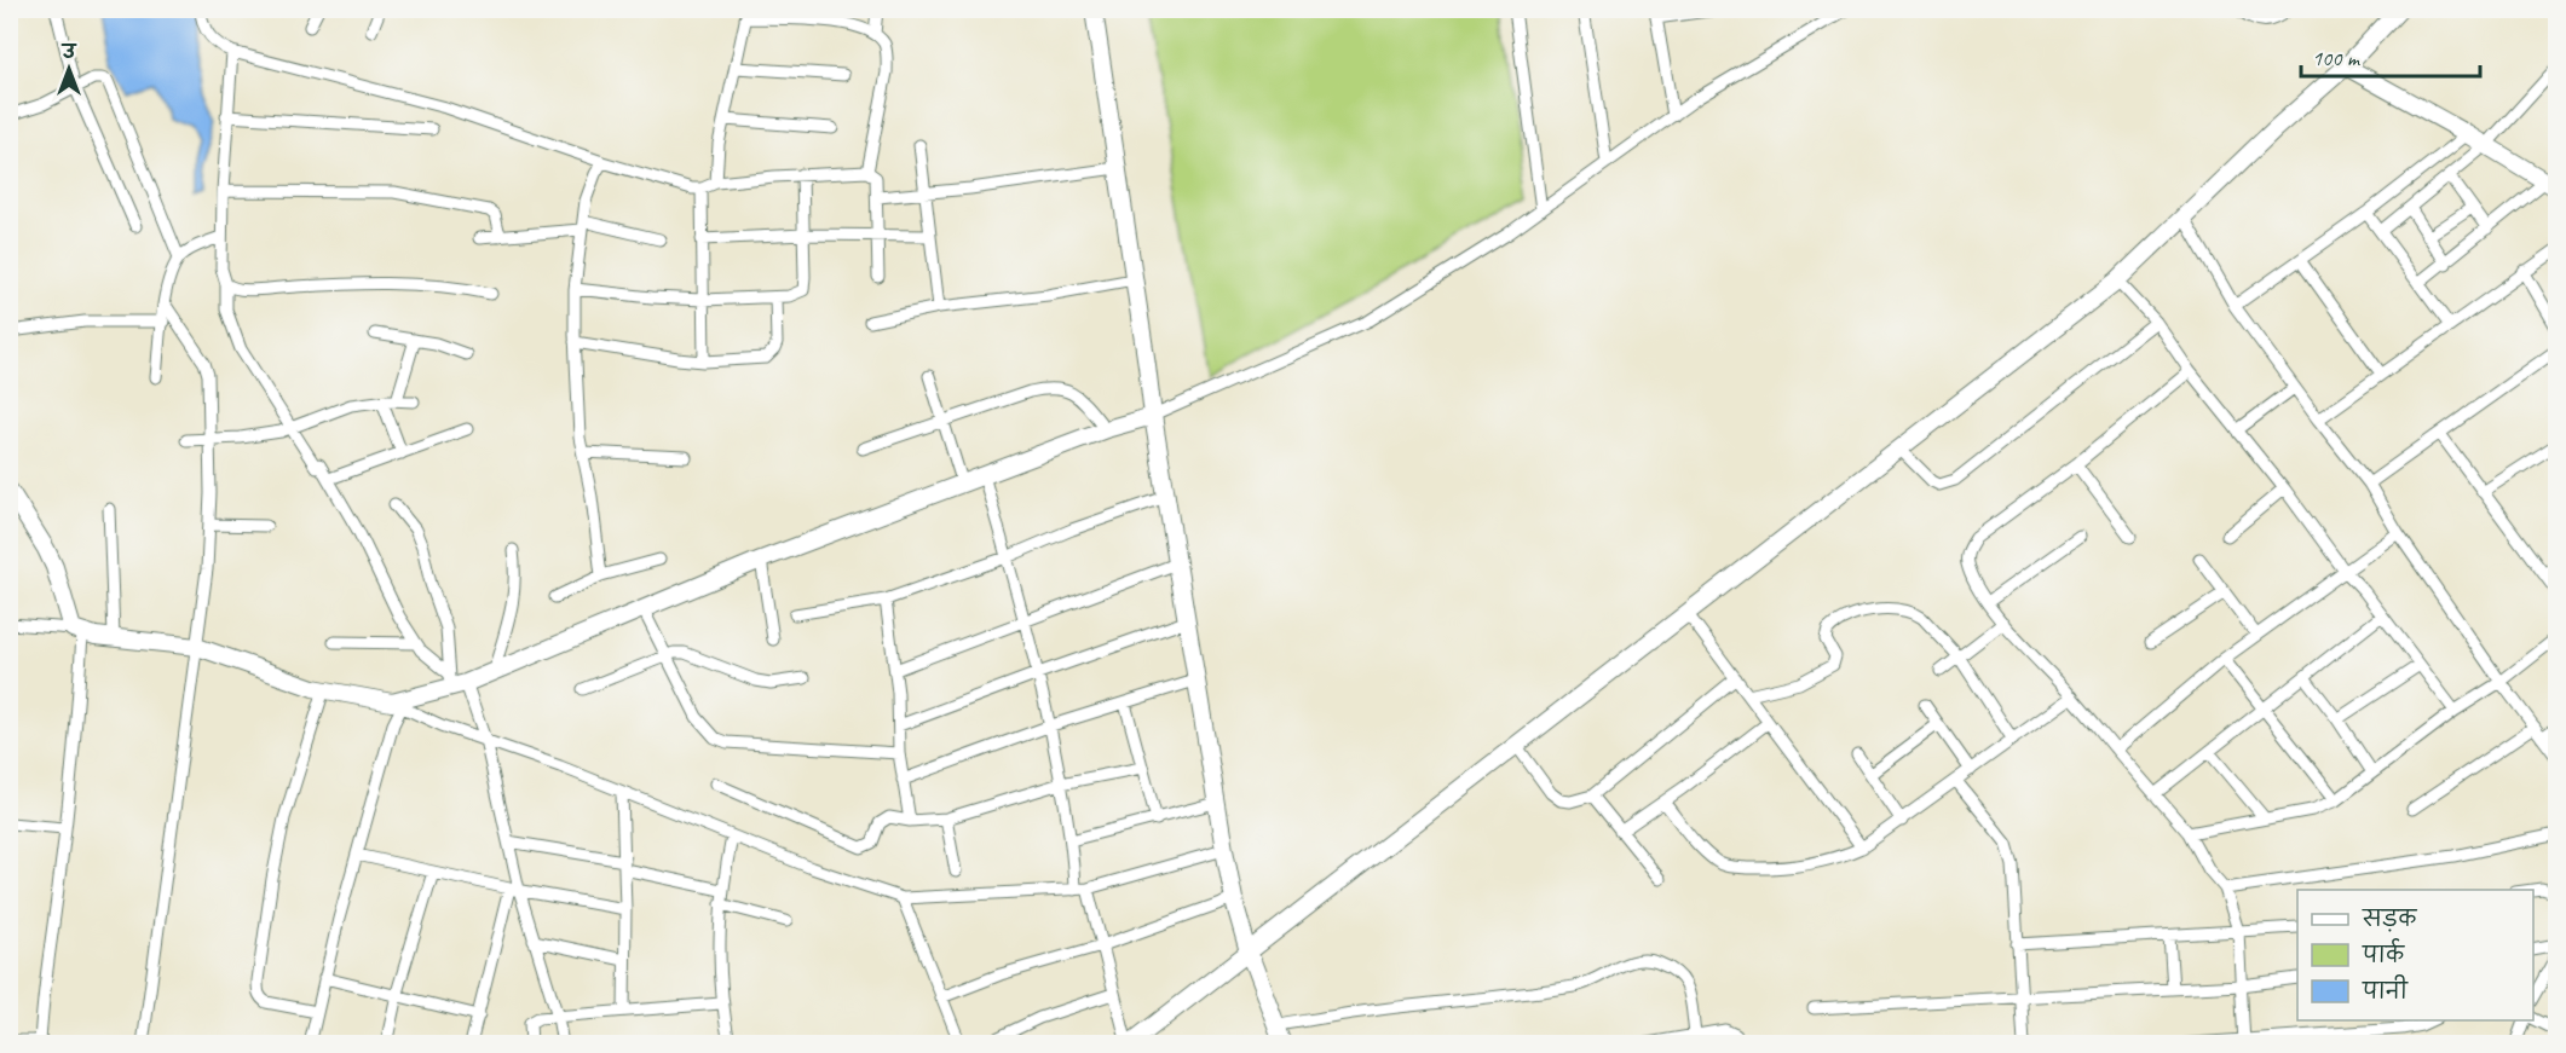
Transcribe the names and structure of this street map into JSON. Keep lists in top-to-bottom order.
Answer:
{
  "legend": ["सड़क", "पार्क", "पानी"],
  "scale_bar": "100 m",
  "north": "top"
}
